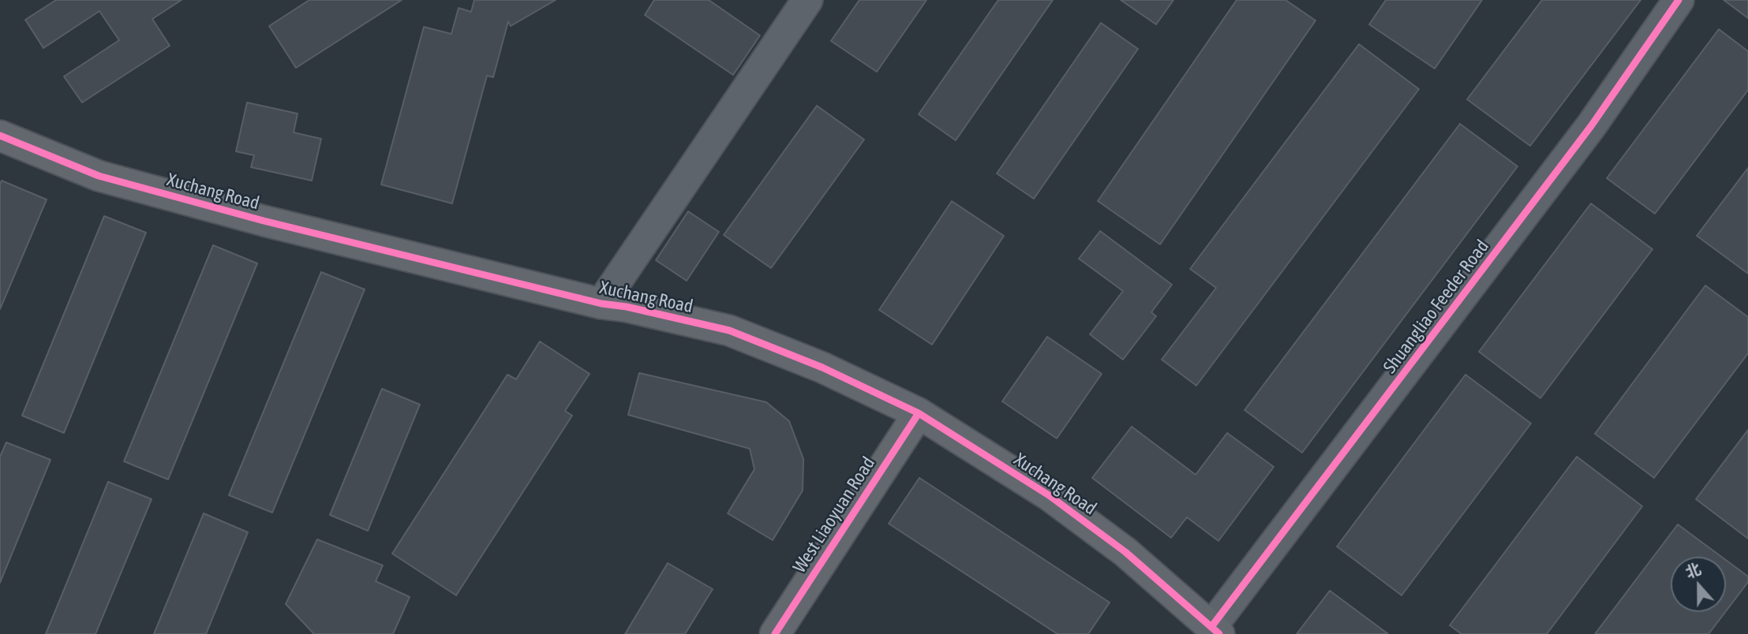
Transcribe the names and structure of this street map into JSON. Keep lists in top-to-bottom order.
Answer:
{
  "streets": {
    "street": ["Xuchang Road", "Shuangliao Feeder Road", "West Liaoyuan Road"]
  },
  "crossings": [
    ["Xuchang Road", "Shuangliao Feeder Road"],
    ["Xuchang Road", "West Liaoyuan Road"]
  ],
  "north": "top"
}
